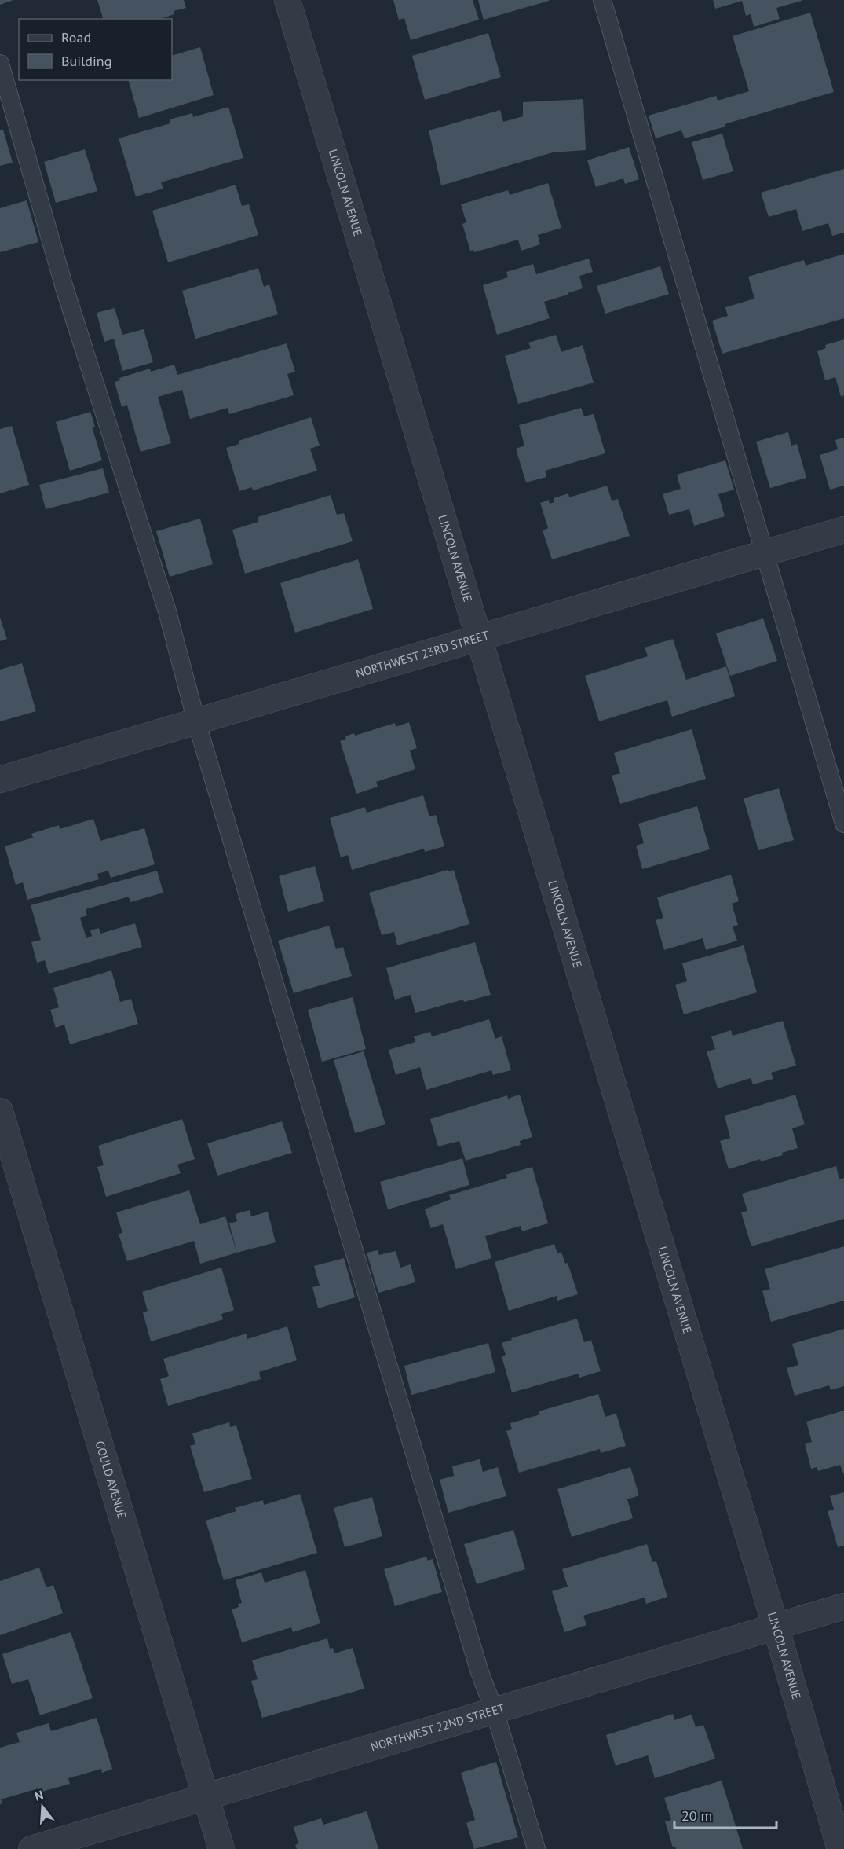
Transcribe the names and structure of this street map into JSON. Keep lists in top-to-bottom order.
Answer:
{
  "streets": {
    "street": [
      "LINCOLN AVENUE",
      "NORTHWEST 23RD STREET",
      "GOULD AVENUE",
      "NORTHWEST 22ND STREET"
    ]
  },
  "crossings": [
    ["LINCOLN AVENUE", "NORTHWEST 23RD STREET"],
    ["LINCOLN AVENUE", "NORTHWEST 22ND STREET"],
    ["GOULD AVENUE", "NORTHWEST 22ND STREET"]
  ],
  "legend": ["Road", "Building"],
  "scale_bar": "20 m",
  "north": "top"
}
